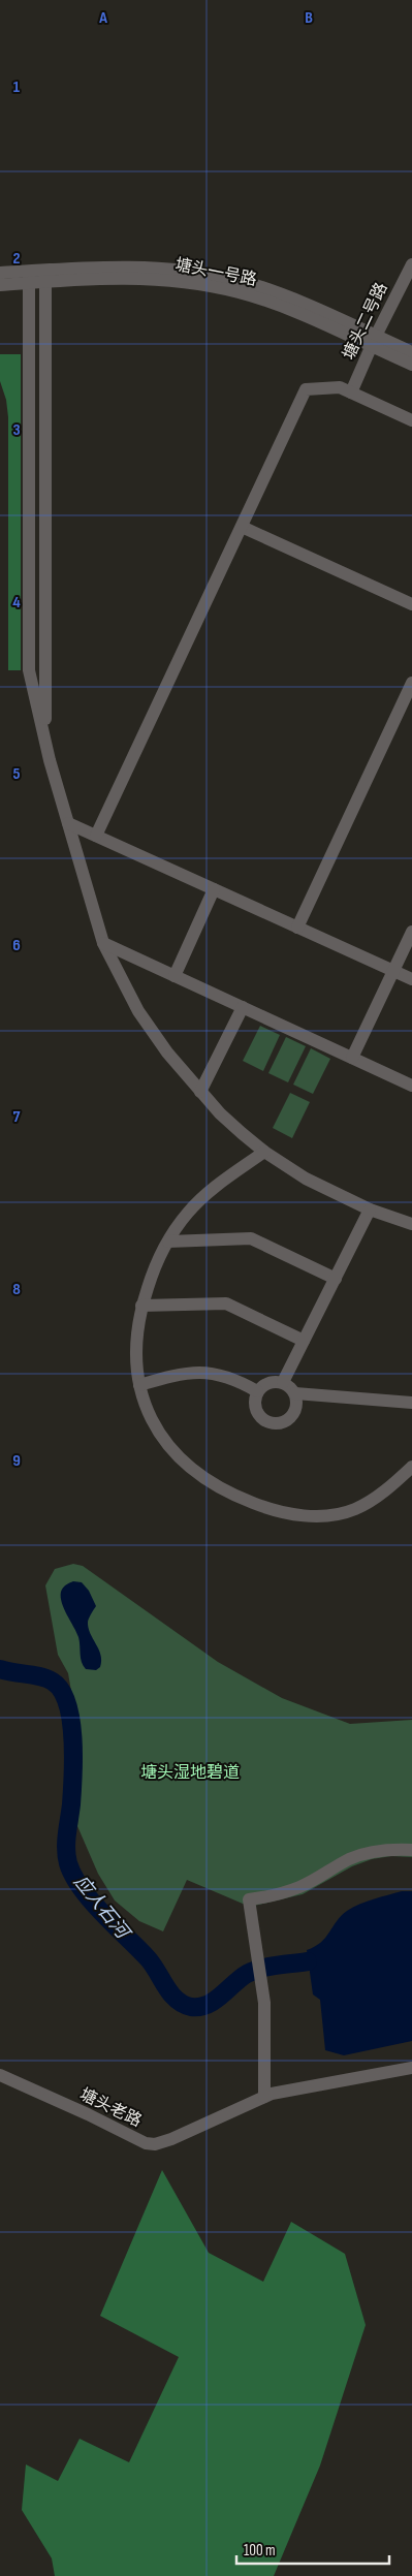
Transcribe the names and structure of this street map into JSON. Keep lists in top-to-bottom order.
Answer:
{
  "streets": {
    "street": ["塘头一号路", "塘头二号路", "塘头老路"]
  },
  "crossings": [
    ["塘头一号路", "塘头二号路"]
  ],
  "water": ["应人石河"],
  "parks": ["塘头湿地碧道"],
  "scale_bar": "100 m",
  "grid": {
    "columns": ["A", "B"],
    "rows": [
      "1",
      "2",
      "3",
      "4",
      "5",
      "6",
      "7",
      "8",
      "9"
    ]
  }
}
